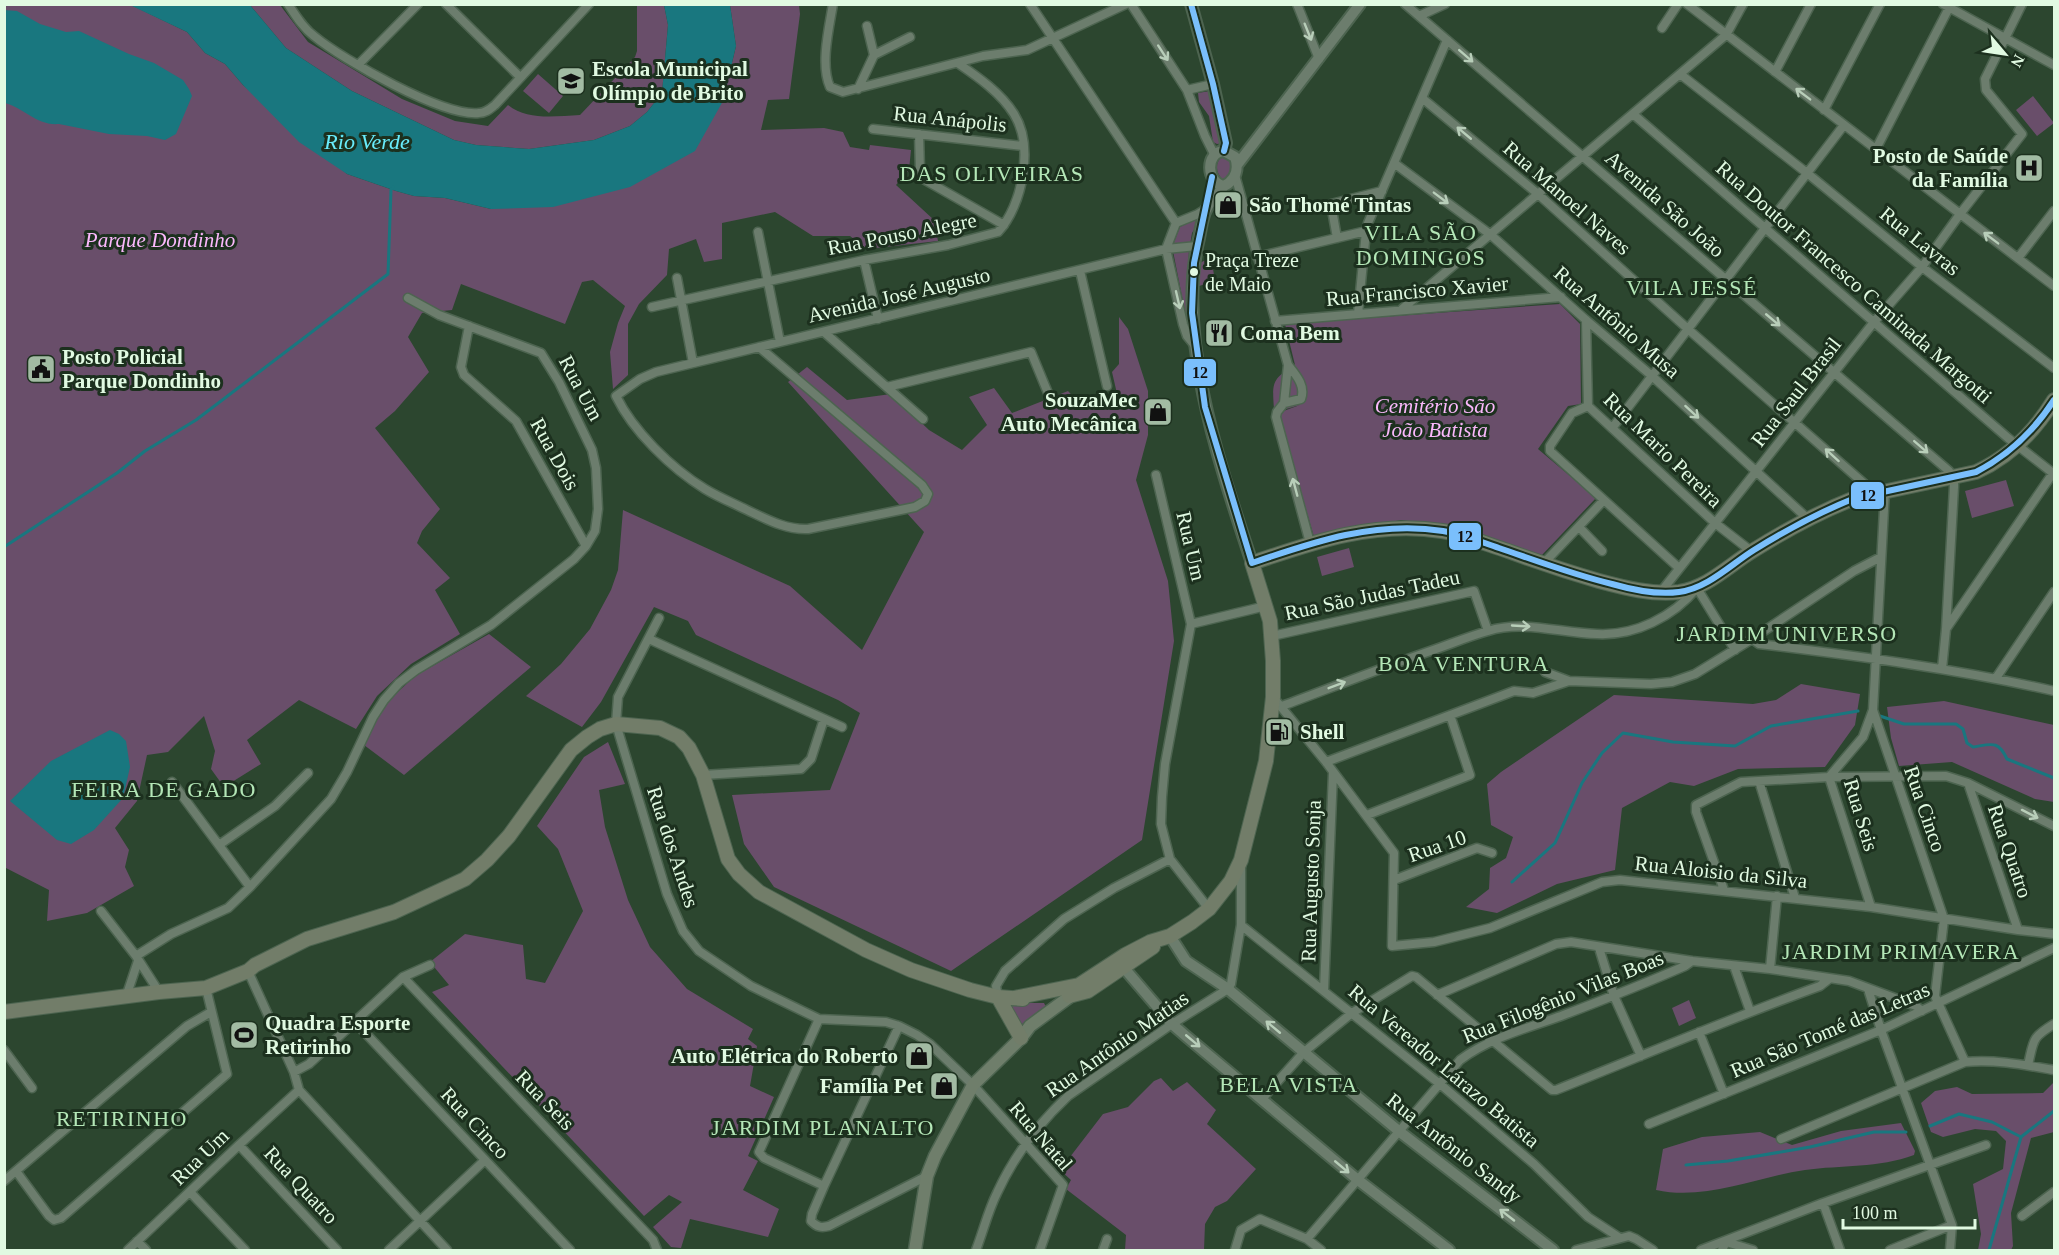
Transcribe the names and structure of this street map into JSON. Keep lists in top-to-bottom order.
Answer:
{
  "streets": {
    "street": [
      "Rua Anápolis",
      "Rua Manoel Naves",
      "Avenida São João",
      "Rua Pouso Alegre",
      "Rua Lavras",
      "Rua Doutor Francesco Caminada Margotti",
      "Rua Francisco Xavier",
      "Avenida José Augusto",
      "Rua Antônio Musa",
      "Rua Um",
      "Rua Saul Brasil",
      "Rua Mario Pereira",
      "Rua Dois",
      "Rua São Judas Tadeu",
      "Rua Cinco",
      "Rua Seis",
      "Rua 10",
      "Rua dos Andes",
      "Rua Quatro",
      "Rua Aloisio da Silva",
      "Rua Augusto Sonja",
      "Rua Filogênio Vilas Boas",
      "Rua São Tomé das Letras",
      "Rua Antônio Matias",
      "Rua Vereador Lárazo Batista",
      "Rua Natal",
      "Rua Antônio Sandy"
    ]
  },
  "crossings": [
    ["Rua Anápolis", "Rua Pouso Alegre"],
    ["Rua Manoel Naves", "Rua Saul Brasil"],
    ["Avenida São João", "Rua Saul Brasil"],
    ["Rua Lavras", "Rua Saul Brasil"],
    ["Rua Doutor Francesco Caminada Margotti", "Rua Saul Brasil"],
    ["Rua Francisco Xavier", "Rua Antônio Musa"],
    ["Rua Antônio Musa", "Rua Saul Brasil"],
    ["Rua Antônio Musa", "Rua Mario Pereira"],
    ["Rua Um", "Rua Dois"],
    ["Rua Um", "Rua Quatro"],
    ["Rua Saul Brasil", "Rua Mario Pereira"],
    ["Rua Cinco", "Rua Seis"],
    ["Rua Cinco", "Rua Aloisio da Silva"],
    ["Rua Seis", "Rua Aloisio da Silva"],
    ["Rua 10", "Rua Aloisio da Silva"],
    ["Rua dos Andes", "Rua Natal"],
    ["Rua Quatro", "Rua Aloisio da Silva"],
    ["Rua Augusto Sonja", "Rua Vereador Lárazo Batista"],
    ["Rua Filogênio Vilas Boas", "Rua Vereador Lárazo Batista"],
    ["Rua Filogênio Vilas Boas", "Rua Antônio Sandy"],
    ["Rua Antônio Matias", "Rua Natal"],
    ["Rua Antônio Matias", "Rua Antônio Sandy"]
  ],
  "one_way": ["Rua Manoel Naves", "Avenida São João", "Rua Antônio Musa"],
  "districts": [
    "DAS OLIVEIRAS",
    "VILA SÃO DOMINGOS",
    "VILA JESSÉ",
    "JARDIM UNIVERSO",
    "BOA VENTURA",
    "FEIRA DE GADO",
    "JARDIM PRIMAVERA",
    "BELA VISTA",
    "RETIRINHO",
    "JARDIM PLANALTO"
  ],
  "water": ["Rio Verde"],
  "parks": ["Parque Dondinho", "Cemitério São João Batista"],
  "places": {
    "school or university": ["Escola Municipal Olímpio de Brito"],
    "hospital": ["Posto de Saúde da Família"],
    "shop": [
      "São Thomé Tintas",
      "SouzaMec Auto Mecânica",
      "Auto Elétrica do Roberto",
      "Família Pet"
    ],
    "other": ["Praça Treze de Maio"],
    "restaurant": ["Coma Bem"],
    "public building": ["Posto Policial Parque Dondinho"],
    "fuel station": ["Shell"],
    "sports": ["Quadra Esporte Retirinho"]
  },
  "lines": ["transit line 12"],
  "scale_bar": "100 m",
  "north": "bottom right"
}
